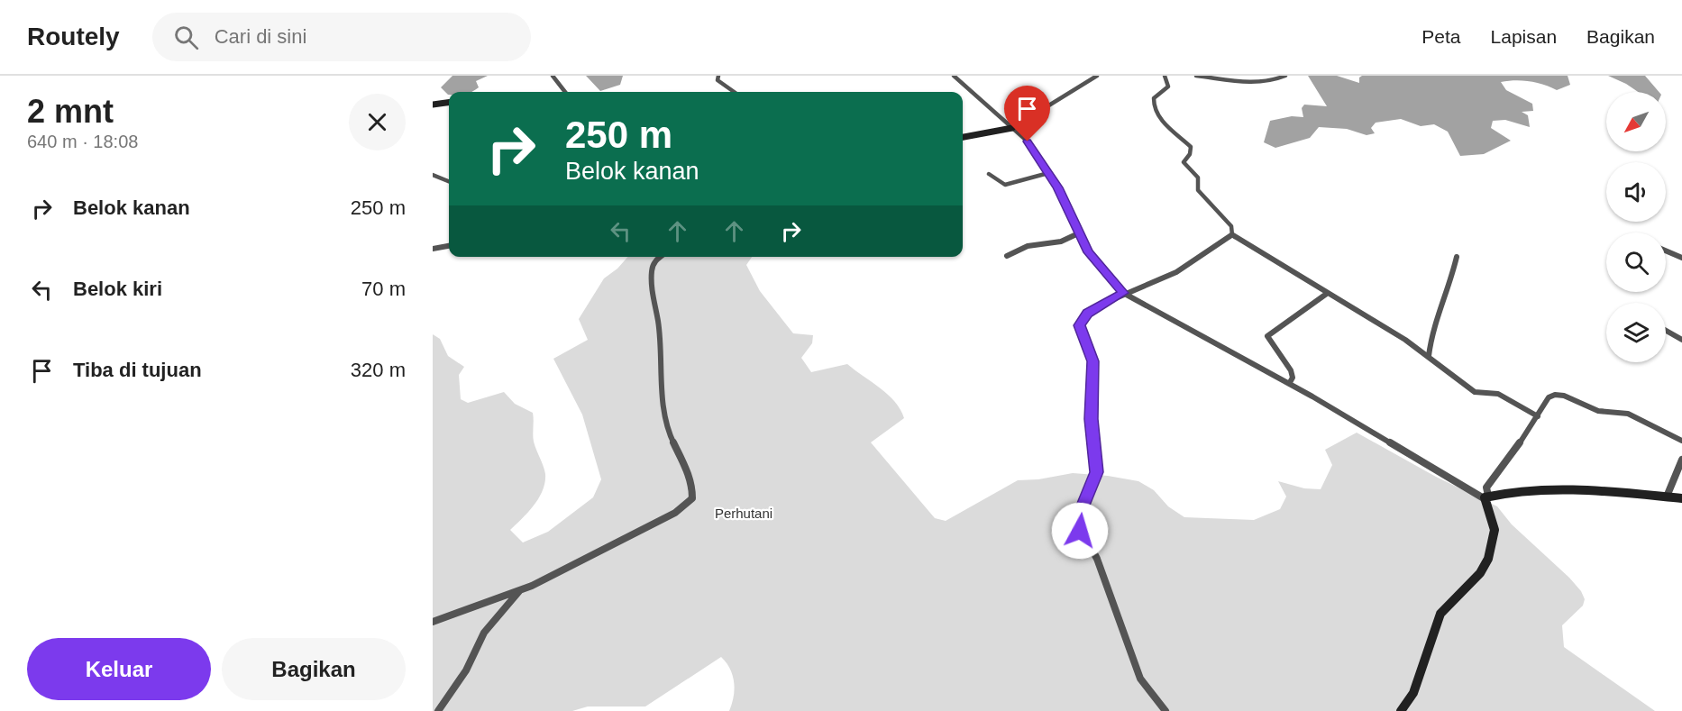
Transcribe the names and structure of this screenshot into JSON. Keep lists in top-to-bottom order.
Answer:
{
  "parks": ["Perhutani"],
  "north": "bottom left",
  "page": {
    "header": "Routely",
    "search": "Cari di sini",
    "nav": ["Peta", "Lapisan", "Bagikan"],
    "heading": ["2 mnt", "640 m · 18:08"],
    "turn": ["250 m", "Belok kanan"],
    "list": [
      {
        "name": "Belok kanan",
        "value": "250 m"
      },
      {
        "name": "Belok kiri",
        "value": "70 m"
      },
      {
        "name": "Tiba di tujuan",
        "value": "320 m"
      }
    ],
    "buttons": ["Keluar", "Bagikan"]
  }
}
